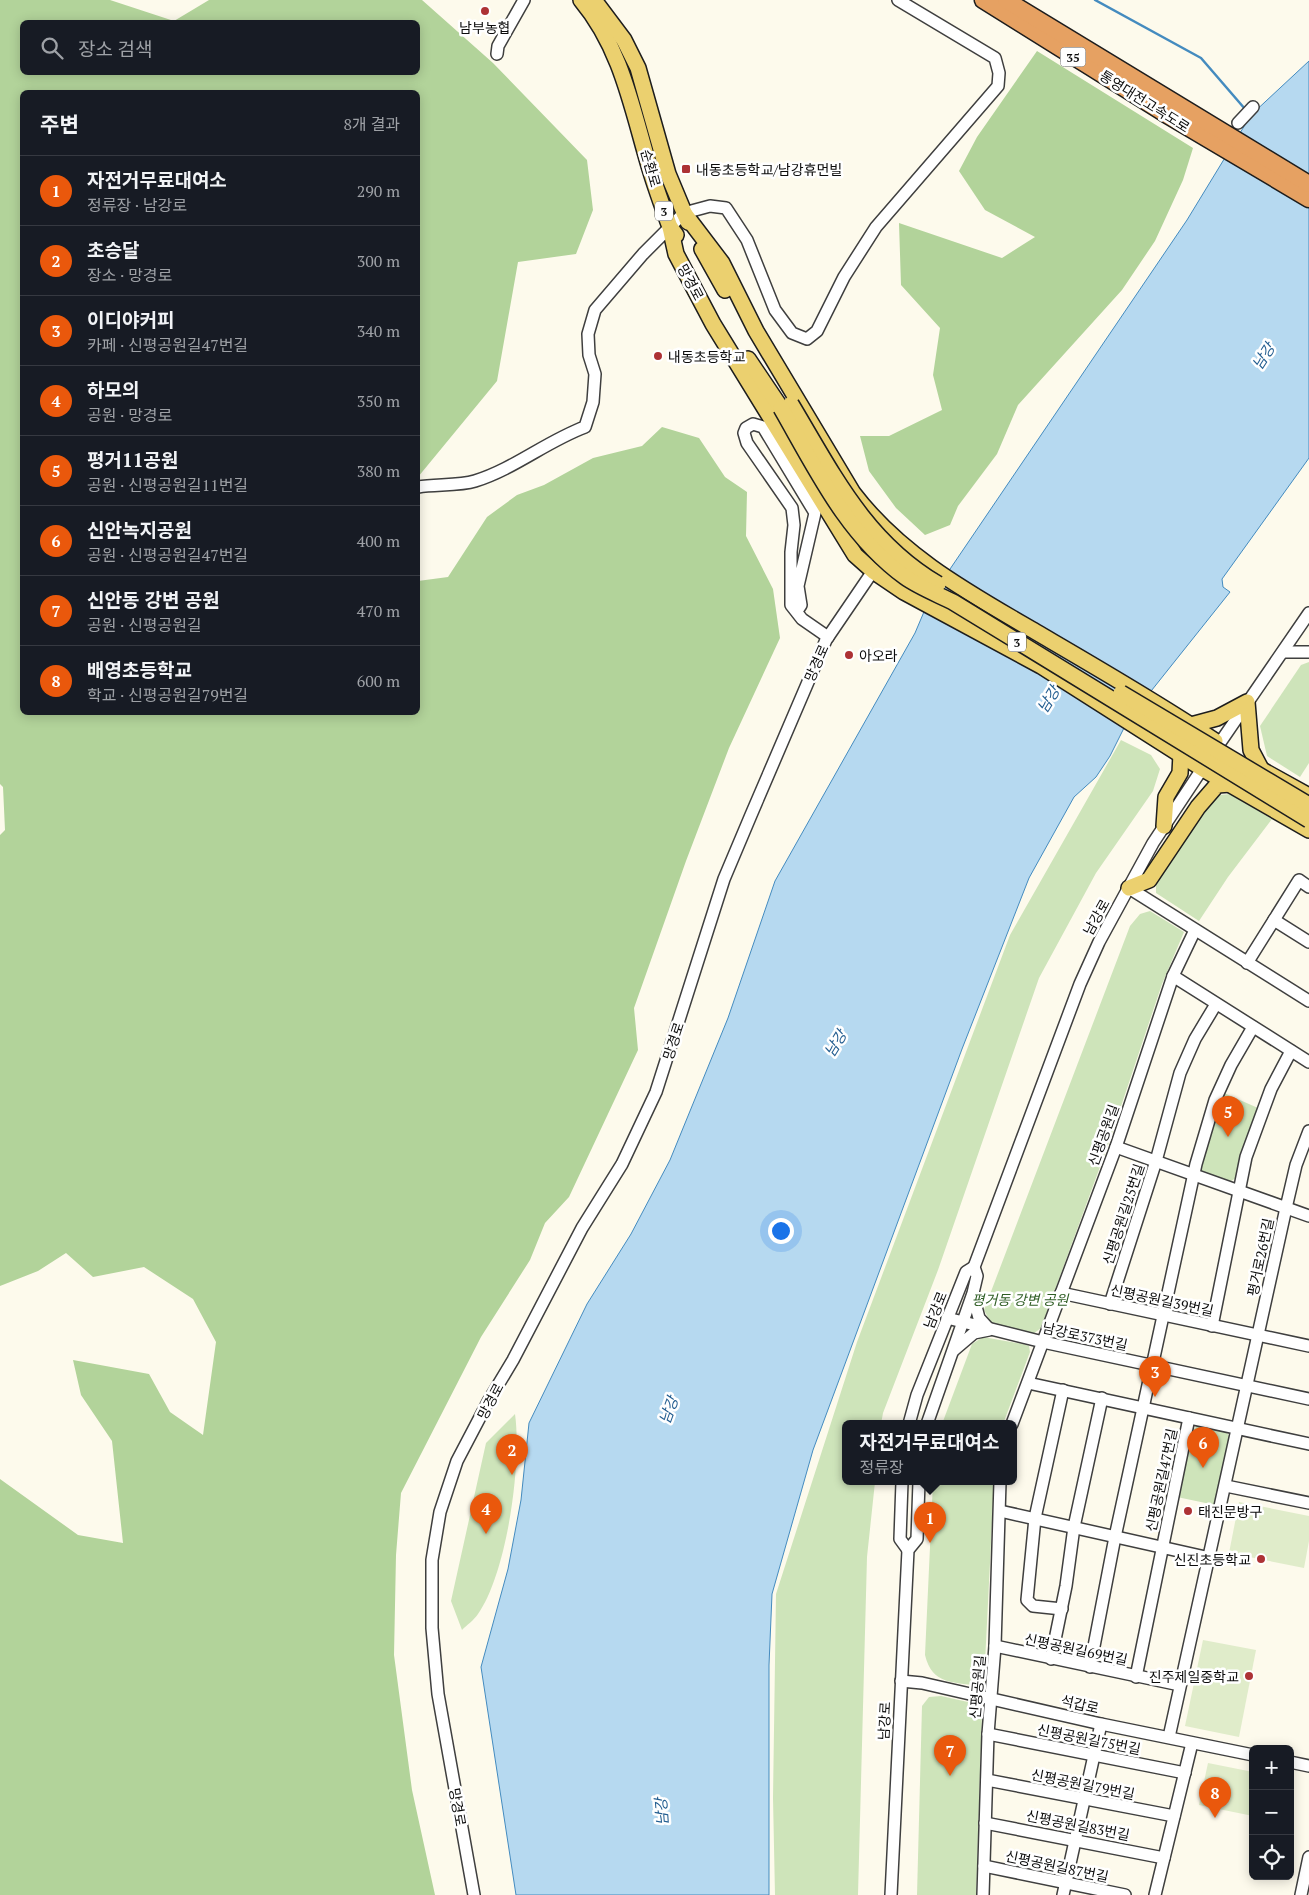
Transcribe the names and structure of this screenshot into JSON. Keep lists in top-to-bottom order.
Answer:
{
  "streets": {
    "highway": ["35", "통영대전고속도로"],
    "main road": ["순환로", "3", "망경로"],
    "street": [
      "남강로",
      "신평공원길",
      "신평공원길25번길",
      "평거로26번길",
      "신평공원길39번길",
      "남강로373번길",
      "신평공원길47번길",
      "신평공원길69번길",
      "석갑로",
      "신평공원길75번길",
      "신평공원길79번길",
      "신평공원길83번길",
      "신평공원길87번길"
    ]
  },
  "crossings": [
    ["순환로", "3"],
    ["순환로", "망경로"],
    ["남강로", "남강로373번길"],
    ["남강로", "석갑로"],
    ["신평공원길", "신평공원길25번길"],
    ["신평공원길", "신평공원길39번길"],
    ["신평공원길", "남강로373번길"],
    ["신평공원길", "신평공원길47번길"],
    ["신평공원길", "신평공원길69번길"],
    ["신평공원길", "석갑로"],
    ["신평공원길", "신평공원길75번길"],
    ["신평공원길", "신평공원길79번길"],
    ["신평공원길", "신평공원길83번길"],
    ["신평공원길", "신평공원길87번길"],
    ["신평공원길25번길", "평거로26번길"],
    ["신평공원길25번길", "신평공원길39번길"],
    ["평거로26번길", "신평공원길39번길"],
    ["평거로26번길", "남강로373번길"],
    ["평거로26번길", "신평공원길47번길"],
    ["신평공원길47번길", "신평공원길69번길"]
  ],
  "water": ["남강"],
  "parks": ["평거동 강변 공원"],
  "places": {
    "other": [
      "남부농협",
      "내동초등학교",
      "아오라",
      "태진문방구",
      "신진초등학교",
      "진주제일중학교"
    ],
    "transit": ["내동초등학교/남강휴먼빌"]
  },
  "page": {
    "search": "장소 검색",
    "heading": ["주변", "8개 결과"],
    "list": [
      {
        "mark": "1",
        "name": "자전거무료대여소",
        "note": "정류장 · 남강로",
        "value": "290 m"
      },
      {
        "mark": "2",
        "name": "초승달",
        "note": "장소 · 망경로",
        "value": "300 m"
      },
      {
        "mark": "3",
        "name": "이디야커피",
        "note": "카페 · 신평공원길47번길",
        "value": "340 m"
      },
      {
        "mark": "4",
        "name": "하모의",
        "note": "공원 · 망경로",
        "value": "350 m"
      },
      {
        "mark": "5",
        "name": "평거11공원",
        "note": "공원 · 신평공원길11번길",
        "value": "380 m"
      },
      {
        "mark": "6",
        "name": "신안녹지공원",
        "note": "공원 · 신평공원길47번길",
        "value": "400 m"
      },
      {
        "mark": "7",
        "name": "신안동 강변 공원",
        "note": "공원 · 신평공원길",
        "value": "470 m"
      },
      {
        "mark": "8",
        "name": "배영초등학교",
        "note": "학교 · 신평공원길79번길",
        "value": "600 m"
      }
    ],
    "pins": [
      "5",
      "3",
      "6",
      "2",
      "4",
      "1",
      "7",
      "8"
    ],
    "popup": ["자전거무료대여소", "정류장"],
    "map_buttons": ["+", "−"]
  }
}
